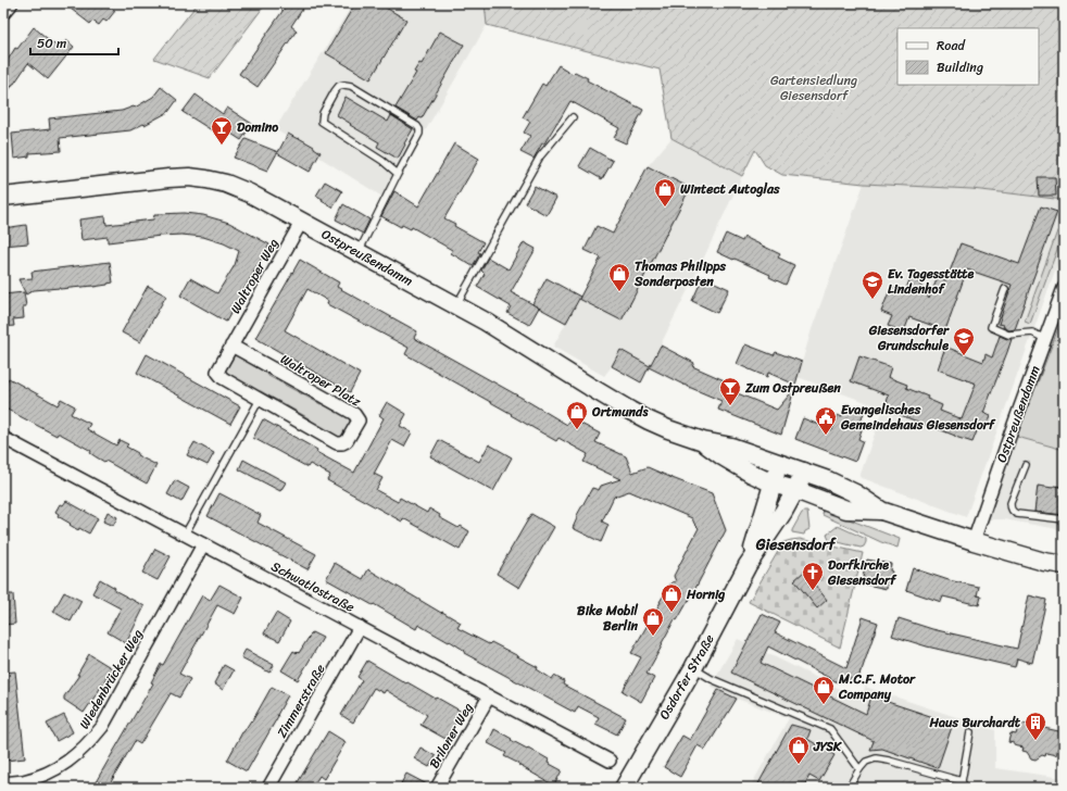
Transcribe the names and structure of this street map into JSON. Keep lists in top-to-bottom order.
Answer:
{
  "streets": {
    "main road": ["Ostpreußendamm", "Osdorfer Straße"],
    "street": [
      "Waltroper Weg",
      "Waltroper Platz",
      "Schwatlostraße",
      "Wiedenbrücker Weg",
      "Zimmerstraße",
      "Briloner Weg"
    ]
  },
  "crossings": [
    ["Ostpreußendamm", "Waltroper Weg"],
    ["Ostpreußendamm", "Osdorfer Straße"],
    ["Waltroper Weg", "Waltroper Platz"],
    ["Schwatlostraße", "Wiedenbrücker Weg"],
    ["Schwatlostraße", "Zimmerstraße"],
    ["Schwatlostraße", "Briloner Weg"]
  ],
  "districts": ["Giesensdorf"],
  "parks": ["Gartensiedlung Giesensdorf"],
  "places": {
    "bar": ["Domino", "Zum Ostpreußen"],
    "shop": [
      "Wintect Autoglas",
      "Thomas Philipps Sonderposten",
      "Ortmunds",
      "Hornig",
      "Bike Mobil Berlin",
      "M.C.F. Motor Company",
      "JYSK"
    ],
    "school or university": ["Ev. Tagesstätte Lindenhof", "Giesensdorfer Grundschule"],
    "public building": ["Evangelisches Gemeindehaus Giesensdorf"],
    "church": ["Dorfkirche Giesensdorf"],
    "building": ["Haus Burchardt"]
  },
  "legend": ["Road", "Building"],
  "scale_bar": "50 m"
}
